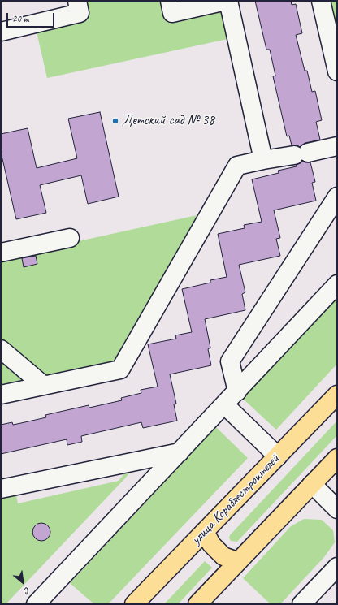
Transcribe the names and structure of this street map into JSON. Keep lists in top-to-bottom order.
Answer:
{
  "streets": {
    "main road": ["улица Кораблестроителей"]
  },
  "places": ["Детский сад № 38"],
  "scale_bar": "20 m",
  "north": "bottom right"
}
